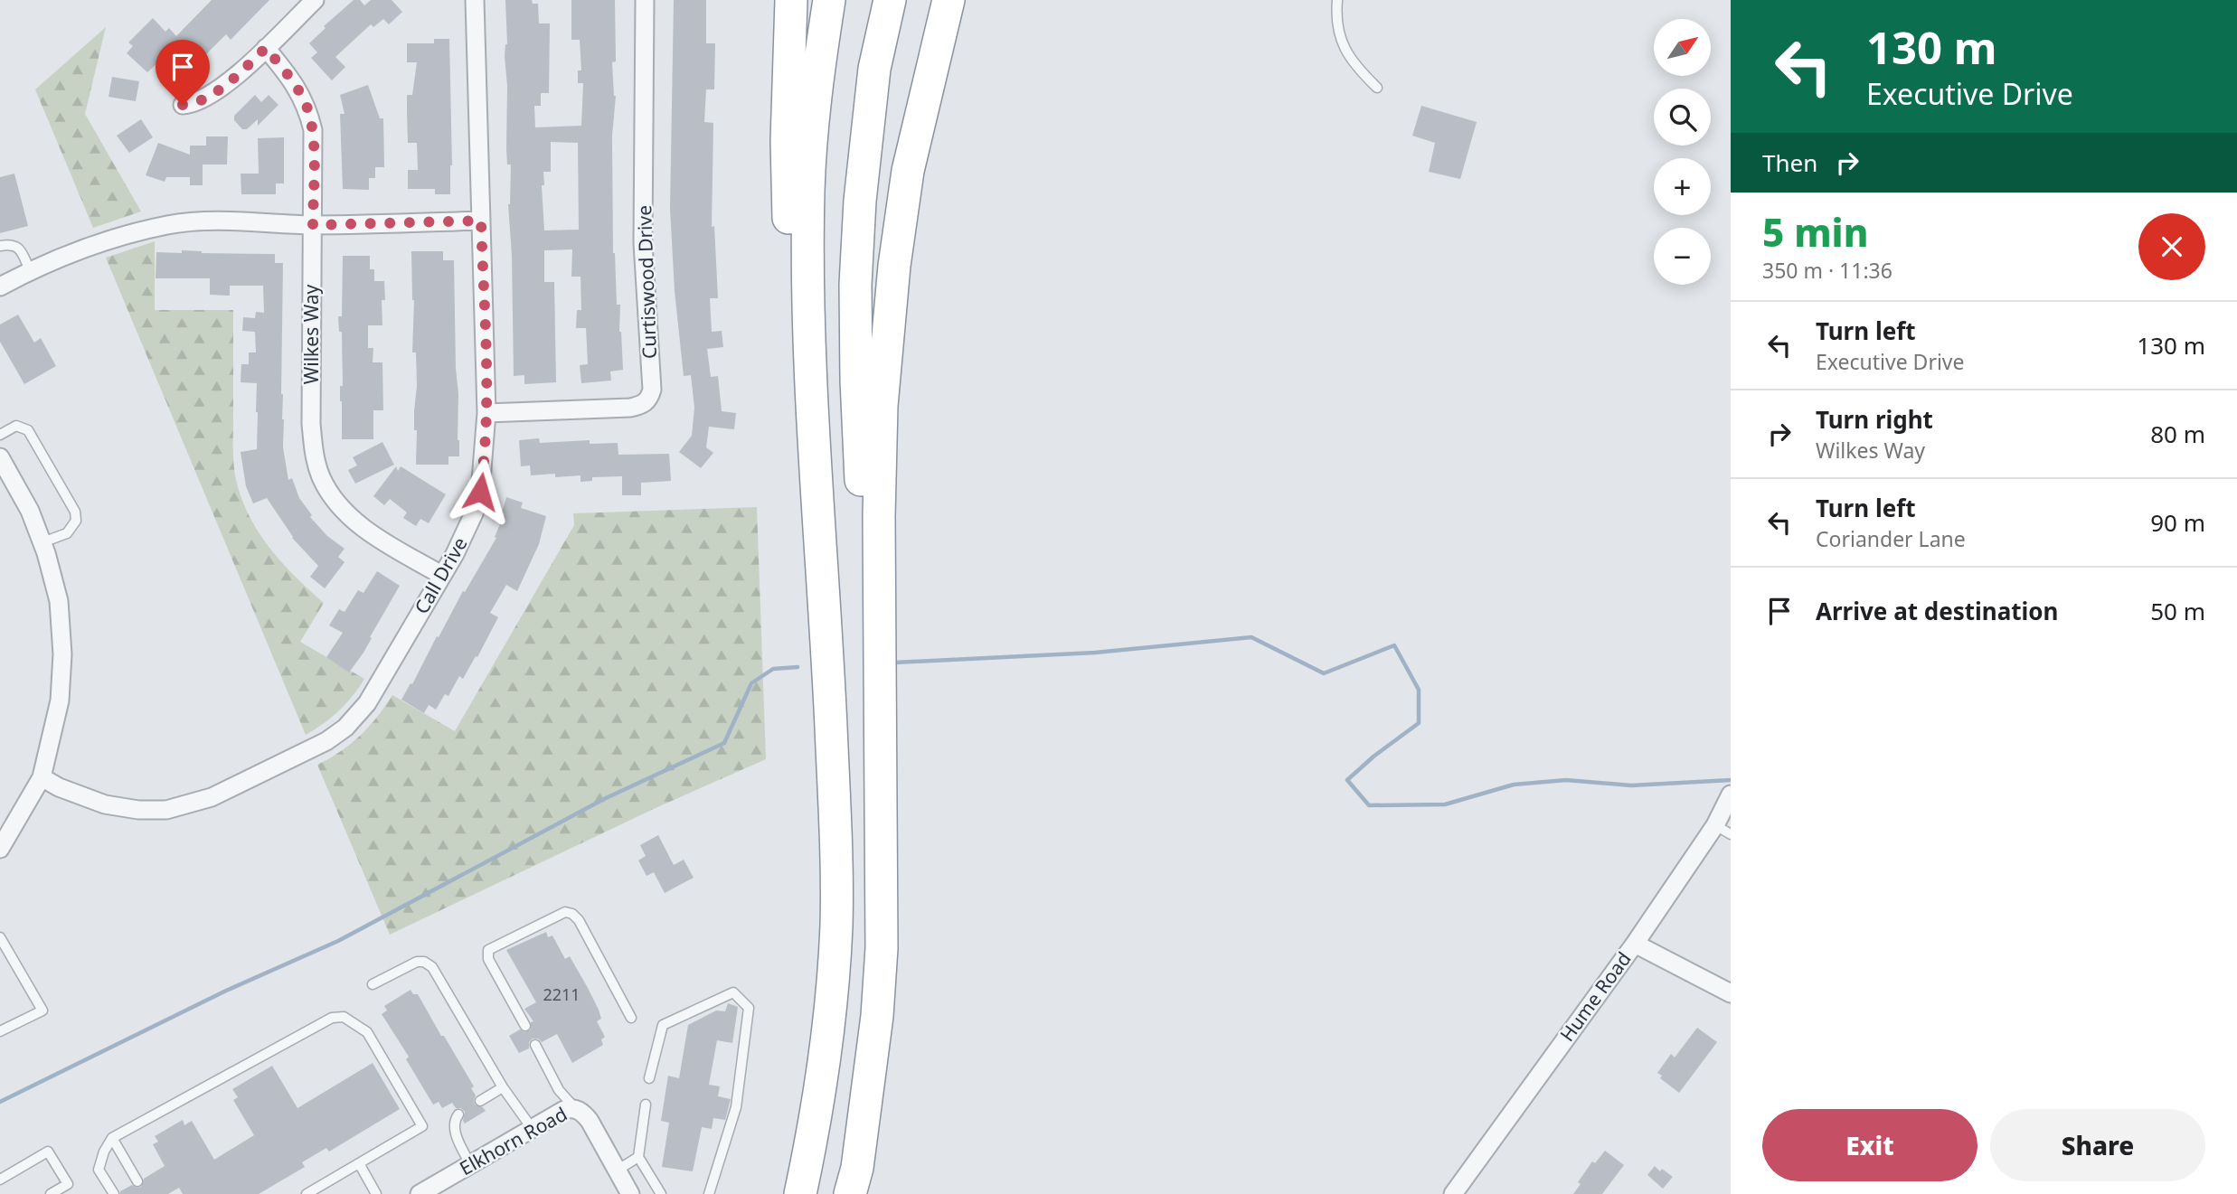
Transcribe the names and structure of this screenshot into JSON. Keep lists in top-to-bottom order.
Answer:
{
  "streets": {
    "street": [
      "Curtiswood Drive",
      "Wilkes Way",
      "Call Drive",
      "Hume Road",
      "Elkhorn Road"
    ]
  },
  "crossings": [
    ["Curtiswood Drive", "Call Drive"],
    ["Wilkes Way", "Call Drive"]
  ],
  "house_numbers": ["2211"],
  "north": "top right",
  "page": {
    "turn": ["130 m", "Executive Drive"],
    "map_buttons": ["+", "−"],
    "then": "Then",
    "heading": ["5 min", "350 m · 11:36"],
    "list": [
      {
        "name": "Turn left",
        "note": "Executive Drive",
        "value": "130 m"
      },
      {
        "name": "Turn right",
        "note": "Wilkes Way",
        "value": "80 m"
      },
      {
        "name": "Turn left",
        "note": "Coriander Lane",
        "value": "90 m"
      },
      {
        "name": "Arrive at destination",
        "value": "50 m"
      }
    ],
    "buttons": ["Exit", "Share"]
  }
}
